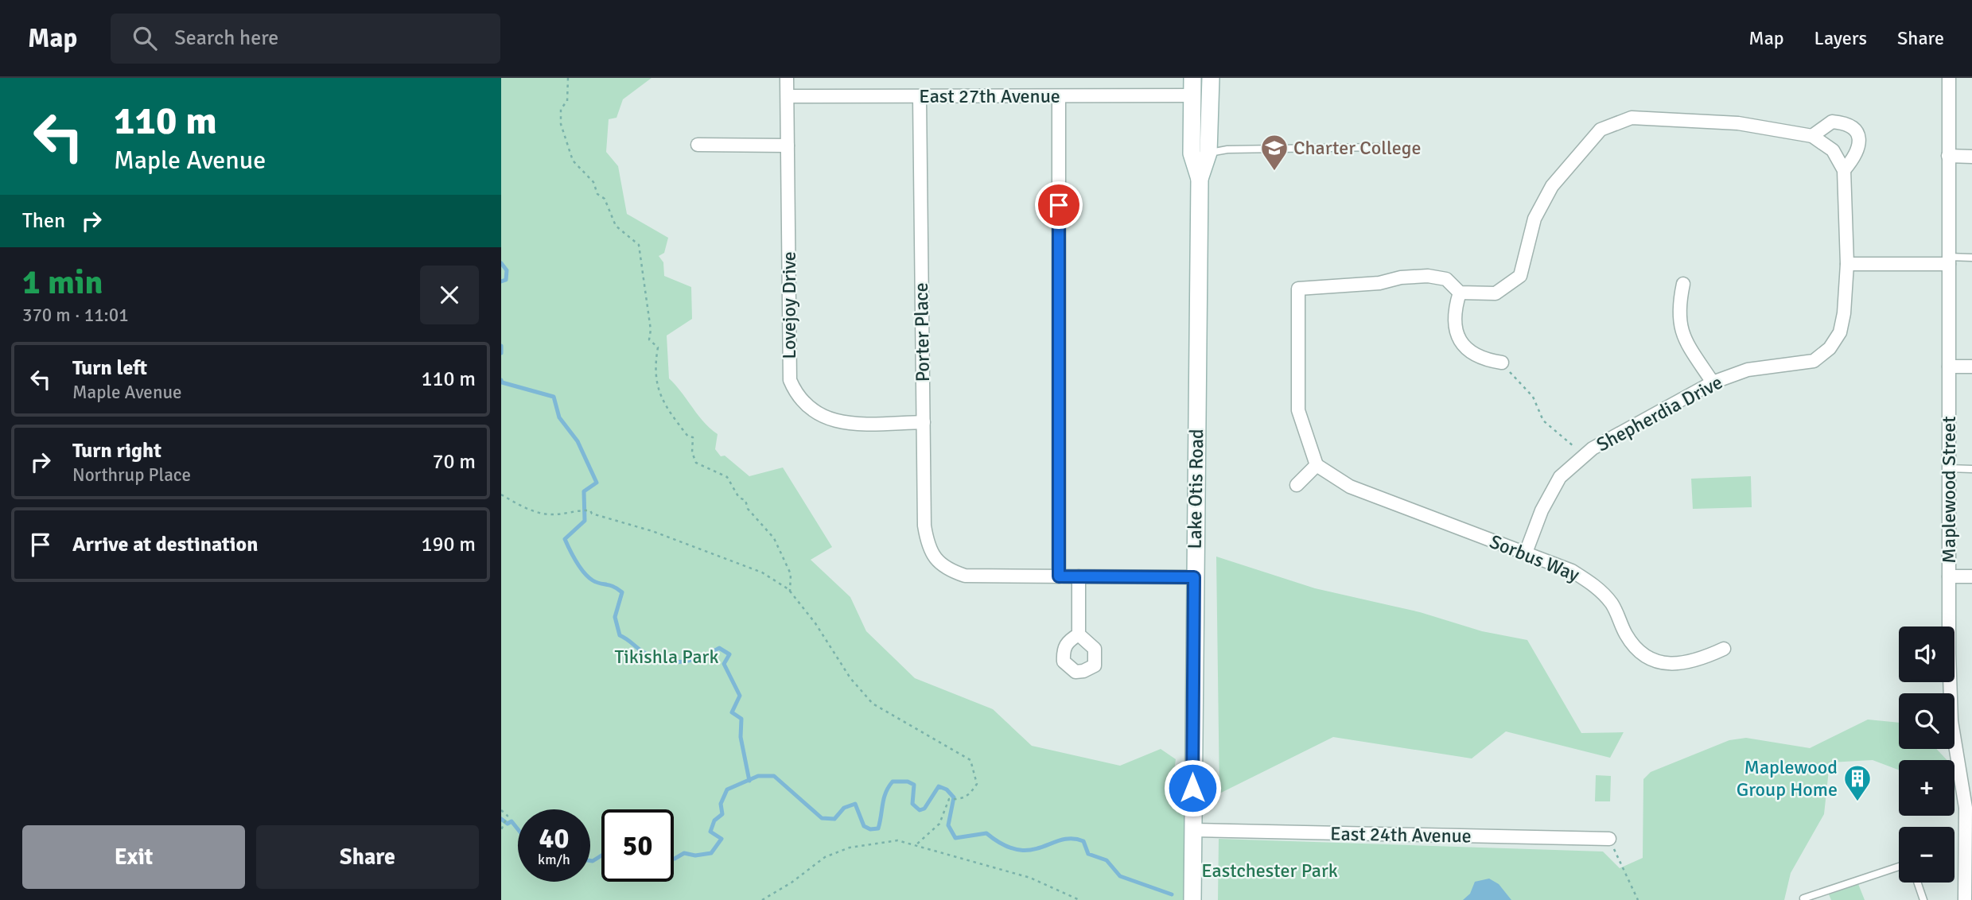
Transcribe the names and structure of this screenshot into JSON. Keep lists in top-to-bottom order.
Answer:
{
  "streets": {
    "main road": ["Lake Otis Road"],
    "street": [
      "East 27th Avenue",
      "Lovejoy Drive",
      "Porter Place",
      "Shepherdia Drive",
      "Maplewood Street",
      "Sorbus Way",
      "East 24th Avenue"
    ]
  },
  "crossings": [
    ["East 27th Avenue", "Lovejoy Drive"],
    ["East 27th Avenue", "Porter Place"],
    ["East 27th Avenue", "Lake Otis Road"],
    ["Lovejoy Drive", "Porter Place"],
    ["Shepherdia Drive", "Sorbus Way"],
    ["Lake Otis Road", "East 24th Avenue"]
  ],
  "parks": ["Tikishla Park", "Eastchester Park"],
  "places": {
    "school or university": ["Charter College"],
    "building": ["Maplewood Group Home"]
  },
  "page": {
    "header": "Map",
    "search": "Search here",
    "nav": ["Map", "Layers", "Share"],
    "turn": ["110 m", "Maple Avenue"],
    "then": "Then",
    "heading": ["1 min", "370 m · 11:01"],
    "list": [
      {
        "name": "Turn left",
        "note": "Maple Avenue",
        "value": "110 m"
      },
      {
        "name": "Turn right",
        "note": "Northrup Place",
        "value": "70 m"
      },
      {
        "name": "Arrive at destination",
        "value": "190 m"
      }
    ],
    "map_buttons": ["+", "−"],
    "speed": "40 km/h",
    "limit": "50",
    "buttons": ["Exit", "Share"]
  }
}
